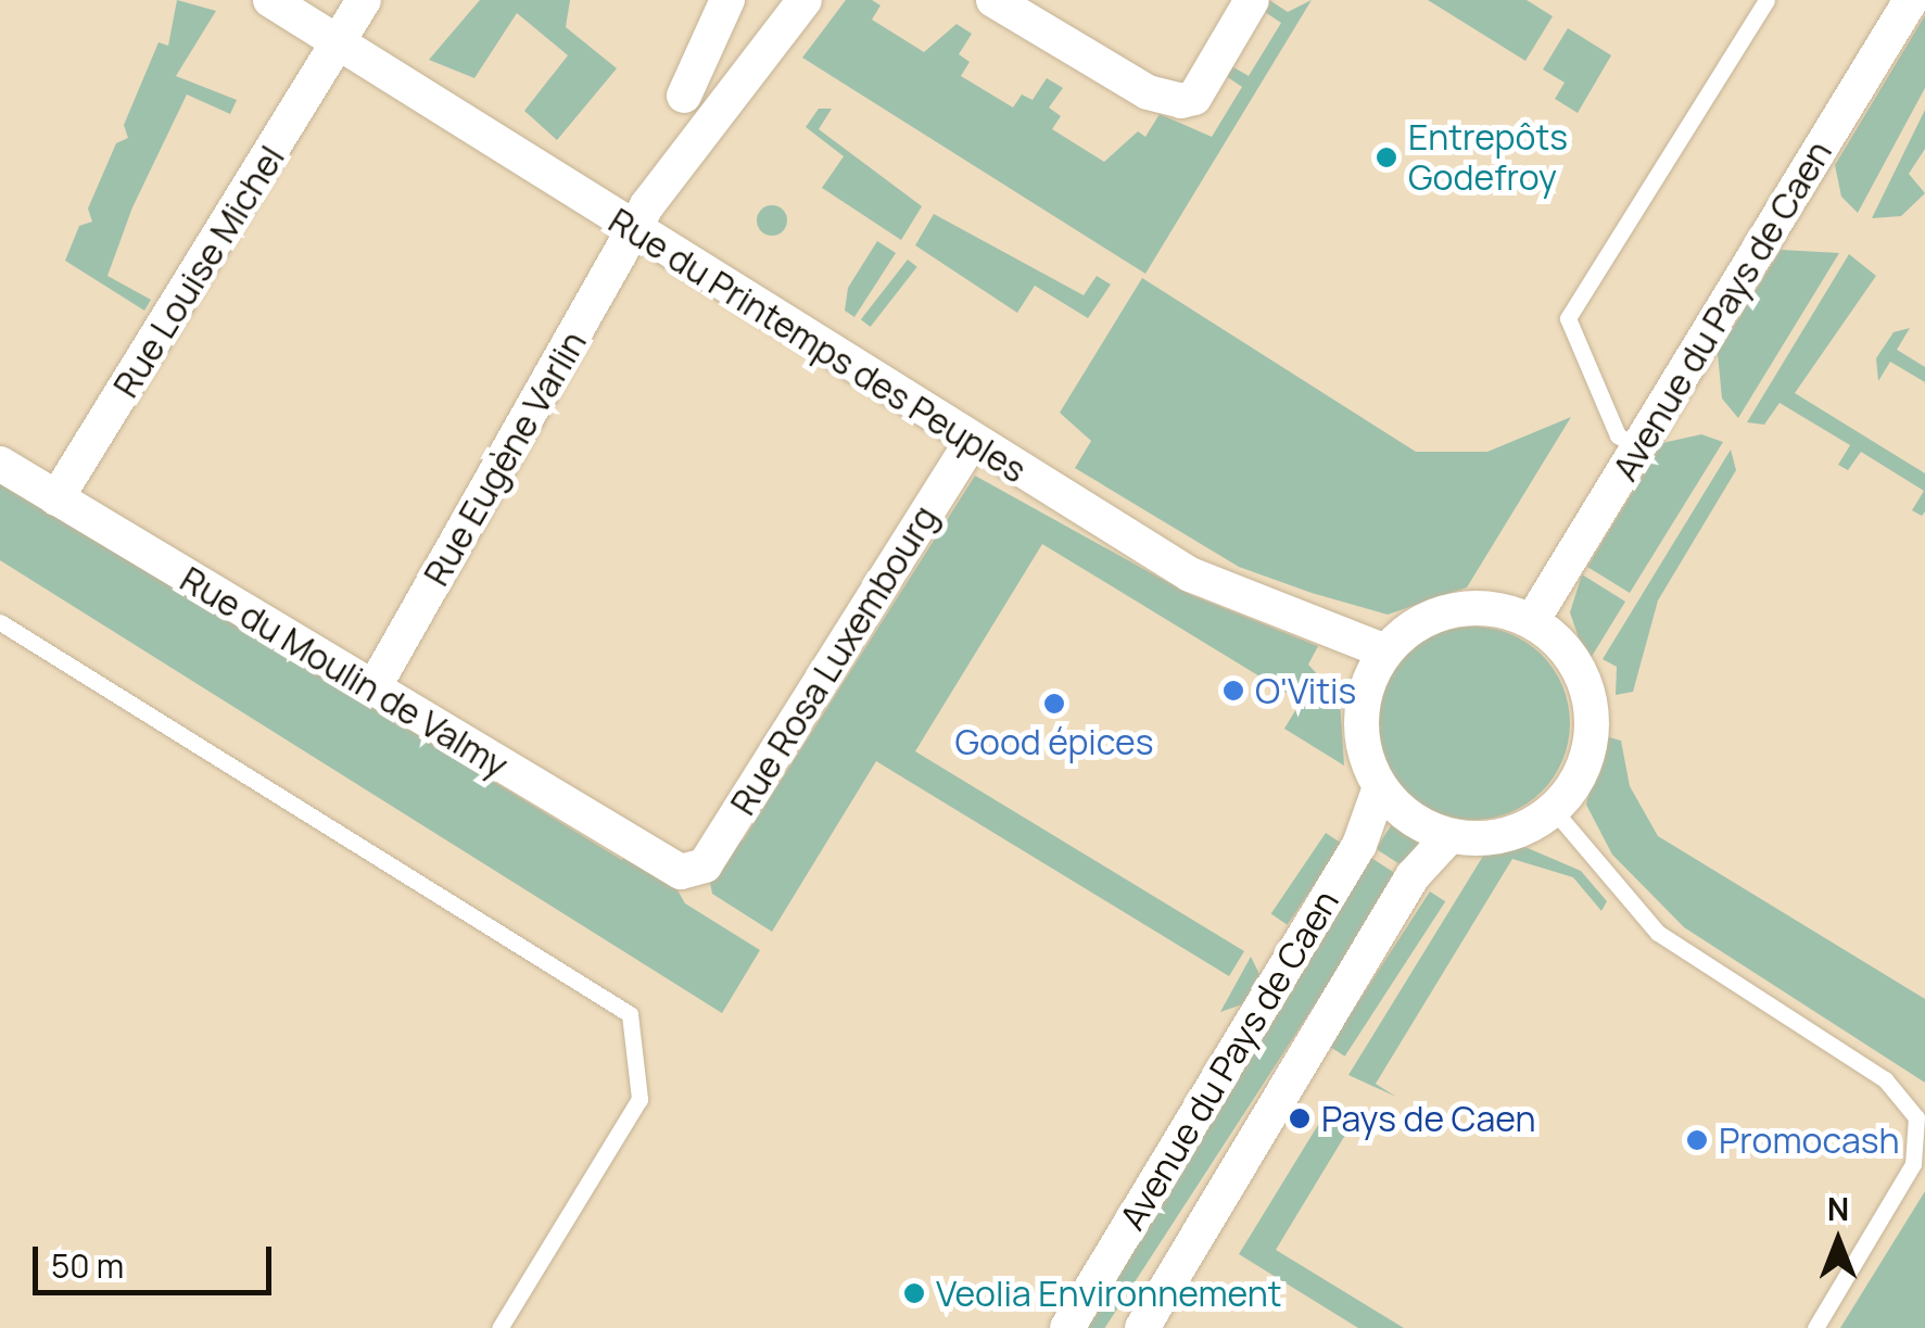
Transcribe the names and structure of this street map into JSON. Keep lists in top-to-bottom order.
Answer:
{
  "streets": {
    "street": [
      "Rue Louise Michel",
      "Avenue du Pays de Caen",
      "Rue du Printemps des Peuples",
      "Rue Eugène Varlin",
      "Rue Rosa Luxembourg",
      "Rue du Moulin de Valmy"
    ]
  },
  "crossings": [
    ["Rue Louise Michel", "Rue du Printemps des Peuples"],
    ["Rue Louise Michel", "Rue du Moulin de Valmy"],
    ["Avenue du Pays de Caen", "Rue du Printemps des Peuples"],
    ["Rue du Printemps des Peuples", "Rue Eugène Varlin"],
    ["Rue du Printemps des Peuples", "Rue Rosa Luxembourg"],
    ["Rue Eugène Varlin", "Rue du Moulin de Valmy"],
    ["Rue Rosa Luxembourg", "Rue du Moulin de Valmy"]
  ],
  "places": [
    "Entrepôts Godefroy",
    "O'Vitis",
    "Good épices",
    "Pays de Caen",
    "Promocash",
    "Veolia Environnement"
  ],
  "scale_bar": "50 m",
  "north": "top"
}
